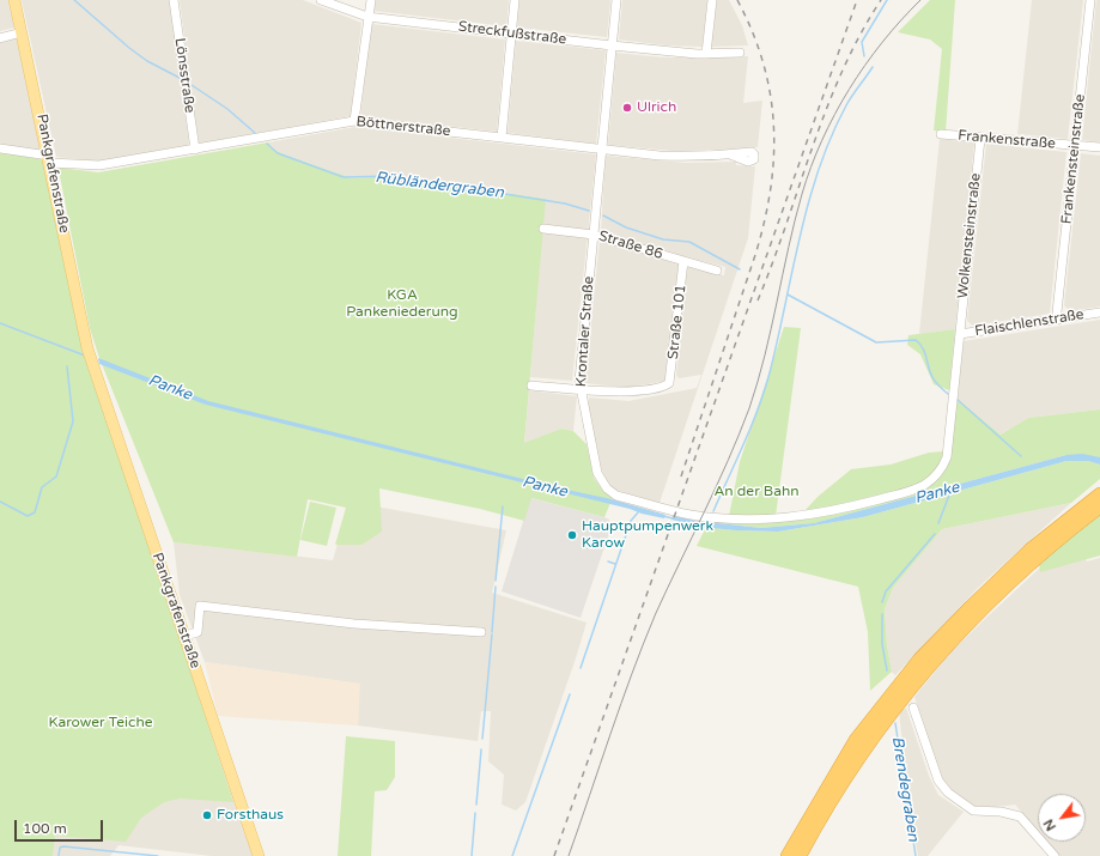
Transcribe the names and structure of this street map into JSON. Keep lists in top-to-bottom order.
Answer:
{
  "streets": {
    "main road": ["Pankgrafenstraße"],
    "street": [
      "Streckfußstraße",
      "Lönsstraße",
      "Böttnerstraße",
      "Frankenstraße",
      "Frankensteinstraße",
      "Wolkensteinstraße",
      "Straße 86",
      "Straße 101",
      "Flaischlenstraße",
      "Krontaler Straße"
    ]
  },
  "crossings": [
    ["Streckfußstraße", "Krontaler Straße"],
    ["Lönsstraße", "Böttnerstraße"],
    ["Böttnerstraße", "Pankgrafenstraße"],
    ["Böttnerstraße", "Krontaler Straße"],
    ["Frankenstraße", "Frankensteinstraße"],
    ["Frankenstraße", "Wolkensteinstraße"],
    ["Frankensteinstraße", "Flaischlenstraße"],
    ["Wolkensteinstraße", "Flaischlenstraße"],
    ["Wolkensteinstraße", "Krontaler Straße"],
    ["Straße 86", "Straße 101"],
    ["Straße 86", "Krontaler Straße"],
    ["Straße 101", "Krontaler Straße"],
    ["Flaischlenstraße", "Krontaler Straße"]
  ],
  "water": ["Rübländergraben", "Panke", "Brendegraben"],
  "parks": ["KGA Pankeniederung", "An der Bahn", "Karower Teiche"],
  "places": ["Ulrich", "Hauptpumpenwerk Karow", "Forsthaus"],
  "scale_bar": "100 m",
  "north": "bottom left"
}
